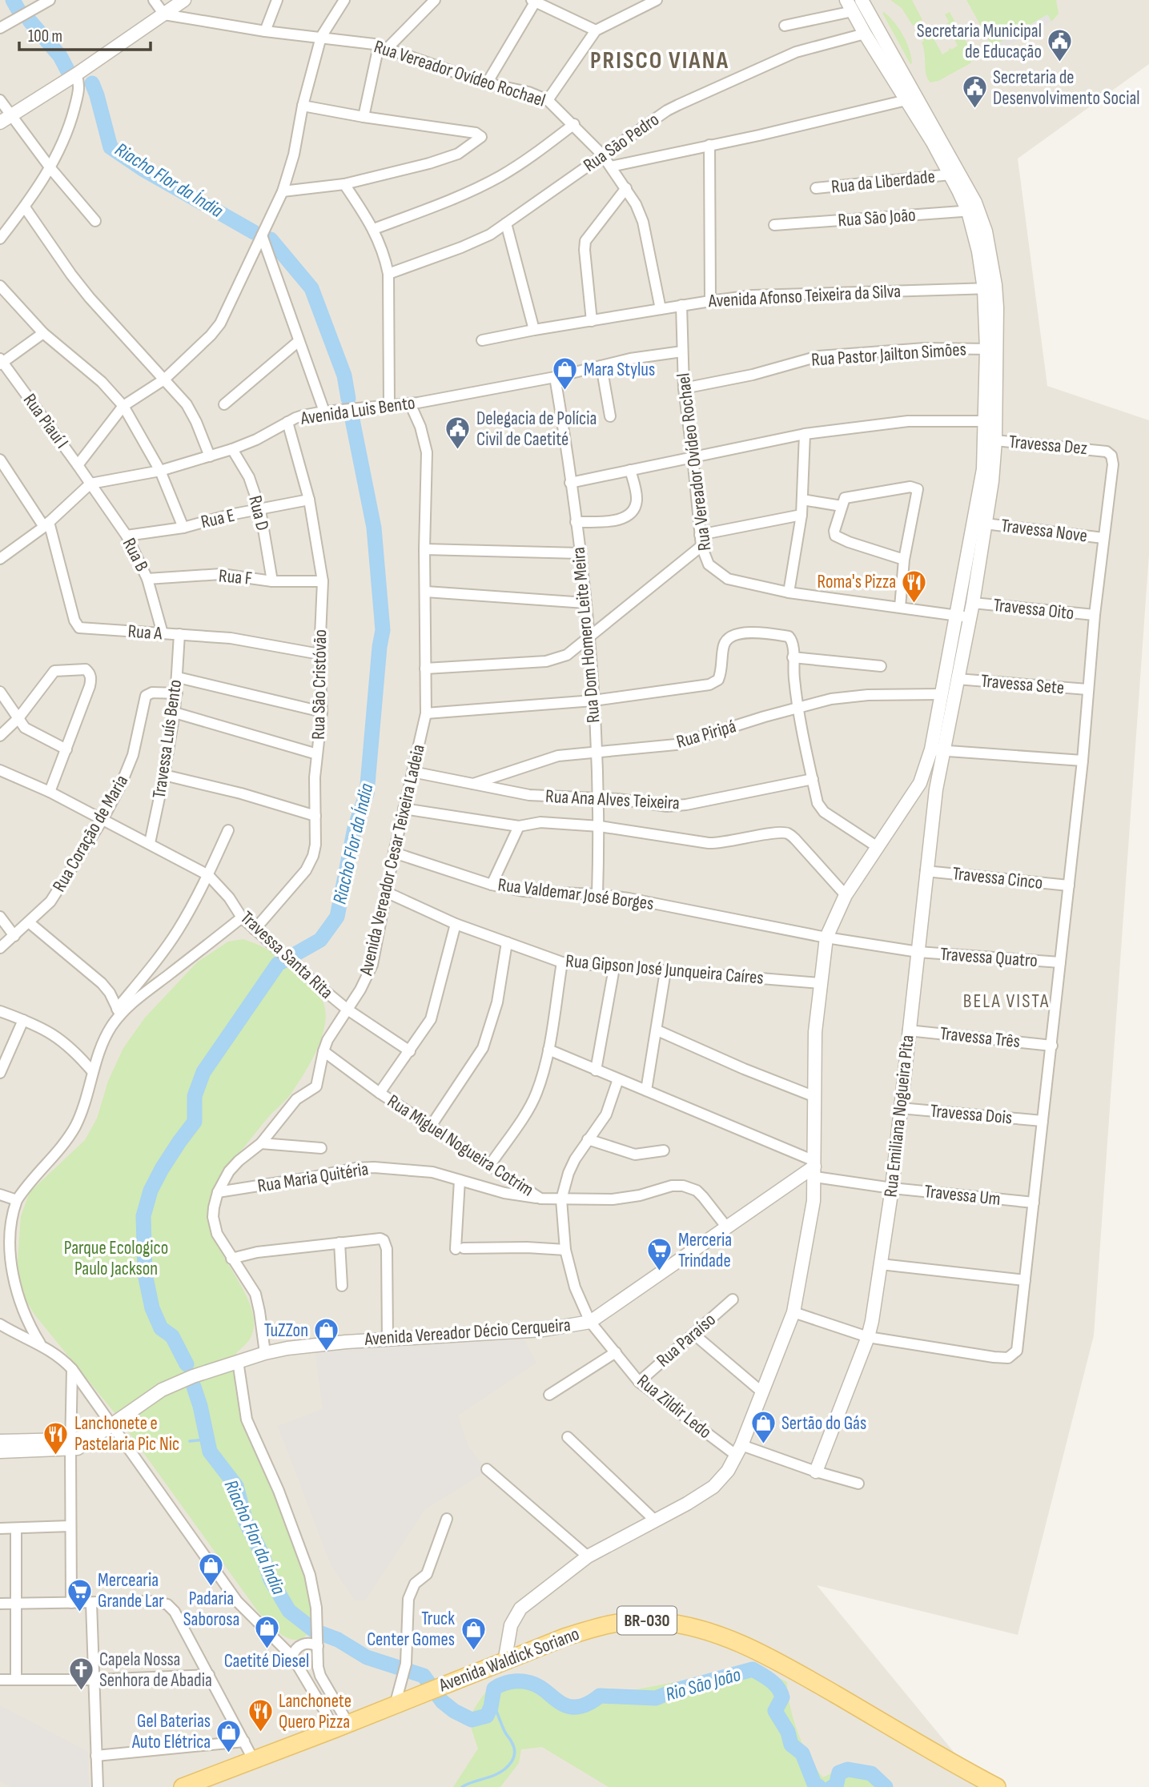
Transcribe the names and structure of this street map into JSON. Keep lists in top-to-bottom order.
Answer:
{
  "streets": {
    "main road": ["BR-030", "Avenida Waldick Soriano"],
    "street": [
      "Rua Vereador Ovídeo Rochael",
      "Rua São Pedro",
      "Rua da Liberdade",
      "Rua São João",
      "Avenida Afonso Teixeira da Silva",
      "Rua Pastor Jailton Simões",
      "Avenida Luis Bento",
      "Rua Piauí I",
      "Travessa Dez",
      "Rua D",
      "Rua E",
      "Travessa Nove",
      "Rua B",
      "Rua F",
      "Travessa Oito",
      "Rua A",
      "Rua Dom Homero Leite Meira",
      "Rua São Cristóvão",
      "Travessa Sete",
      "Rua Piripá",
      "Travessa Luís Bento",
      "Rua Ana Alves Teixeira",
      "Rua Coração de Maria",
      "Avenida Vereador Cesar Teixeira Ladeia",
      "Travessa Cinco",
      "Rua Valdemar José Borges",
      "Travessa Santa Rita",
      "Travessa Quatro",
      "Rua Gipson José Junqueira Caíres",
      "Travessa Três",
      "Travessa Dois",
      "Rua Emiliana Nogueira Pita",
      "Rua Miguel Nogueira Cotrim",
      "Rua Maria Quitéria",
      "Travessa Um",
      "Avenida Vereador Décio Cerqueira",
      "Rua Paraíso",
      "Rua Zildir Ledo"
    ]
  },
  "crossings": [
    ["Rua Vereador Ovídeo Rochael", "Rua São Pedro"],
    ["Rua Vereador Ovídeo Rochael", "Avenida Afonso Teixeira da Silva"],
    ["Rua Vereador Ovídeo Rochael", "Rua Pastor Jailton Simões"],
    ["Rua Vereador Ovídeo Rochael", "Avenida Luis Bento"],
    ["Avenida Luis Bento", "Rua Piauí I"],
    ["Avenida Luis Bento", "Rua D"],
    ["Avenida Luis Bento", "Rua B"],
    ["Avenida Luis Bento", "Rua Dom Homero Leite Meira"],
    ["Avenida Luis Bento", "Rua São Cristóvão"],
    ["Avenida Luis Bento", "Avenida Vereador Cesar Teixeira Ladeia"],
    ["Rua Piauí I", "Rua B"],
    ["Travessa Dez", "Travessa Nove"],
    ["Rua D", "Rua E"],
    ["Rua D", "Rua F"],
    ["Rua E", "Rua B"],
    ["Rua E", "Rua São Cristóvão"],
    ["Rua B", "Rua F"],
    ["Rua B", "Rua A"],
    ["Rua F", "Rua São Cristóvão"],
    ["Rua A", "Rua São Cristóvão"],
    ["Rua A", "Travessa Luís Bento"],
    ["Rua Dom Homero Leite Meira", "Rua Piripá"],
    ["Rua Dom Homero Leite Meira", "Rua Ana Alves Teixeira"],
    ["Rua Dom Homero Leite Meira", "Rua Valdemar José Borges"],
    ["Rua São Cristóvão", "Travessa Santa Rita"],
    ["Rua Piripá", "Rua Ana Alves Teixeira"],
    ["Travessa Luís Bento", "Rua Coração de Maria"],
    ["Travessa Luís Bento", "Travessa Santa Rita"],
    ["Rua Ana Alves Teixeira", "Avenida Vereador Cesar Teixeira Ladeia"],
    ["Rua Coração de Maria", "Travessa Santa Rita"],
    ["Avenida Vereador Cesar Teixeira Ladeia", "Rua Valdemar José Borges"],
    ["Avenida Vereador Cesar Teixeira Ladeia", "Travessa Santa Rita"],
    ["Avenida Vereador Cesar Teixeira Ladeia", "Rua Gipson José Junqueira Caíres"],
    ["Avenida Vereador Cesar Teixeira Ladeia", "Rua Miguel Nogueira Cotrim"],
    ["Avenida Vereador Cesar Teixeira Ladeia", "Rua Maria Quitéria"],
    ["Avenida Vereador Cesar Teixeira Ladeia", "Avenida Vereador Décio Cerqueira"],
    ["Travessa Cinco", "Rua Emiliana Nogueira Pita"],
    ["Rua Valdemar José Borges", "Travessa Quatro"],
    ["Rua Valdemar José Borges", "Rua Emiliana Nogueira Pita"],
    ["Travessa Quatro", "Rua Emiliana Nogueira Pita"],
    ["Travessa Três", "Rua Emiliana Nogueira Pita"],
    ["Travessa Dois", "Rua Emiliana Nogueira Pita"],
    ["Rua Emiliana Nogueira Pita", "Travessa Um"],
    ["Rua Emiliana Nogueira Pita", "Rua Zildir Ledo"],
    ["Rua Miguel Nogueira Cotrim", "Rua Maria Quitéria"],
    ["Rua Miguel Nogueira Cotrim", "Avenida Vereador Décio Cerqueira"],
    ["Rua Miguel Nogueira Cotrim", "Rua Zildir Ledo"],
    ["Travessa Um", "Avenida Vereador Décio Cerqueira"],
    ["Travessa Um", "Rua Zildir Ledo"],
    ["Avenida Vereador Décio Cerqueira", "Rua Zildir Ledo"],
    ["Rua Paraíso", "Rua Zildir Ledo"]
  ],
  "districts": ["PRISCO VIANA", "BELA VISTA"],
  "water": ["Riacho Flor da Índia", "Rio São João"],
  "parks": ["Parque Ecologico Paulo Jackson"],
  "places": {
    "public building": ["Secretaria Municipal de Educação", "Secretaria de Desenvolvimento Social", "Delegacia de Polícia Civil de Caetité"],
    "shop": [
      "Mara Stylus",
      "TuZZon",
      "Sertão do Gás",
      "Padaria Saborosa",
      "Caetité Diesel",
      "Truck Center Gomes",
      "Gel Baterias Auto Elétrica"
    ],
    "restaurant": ["Roma's Pizza", "Lanchonete e Pastelaria Pic Nic", "Lanchonete Quero Pizza"],
    "supermarket": ["Merceria Trindade", "Mercearia Grande Lar"],
    "church": ["Capela Nossa Senhora de Abadia"]
  },
  "scale_bar": "100 m"
}
